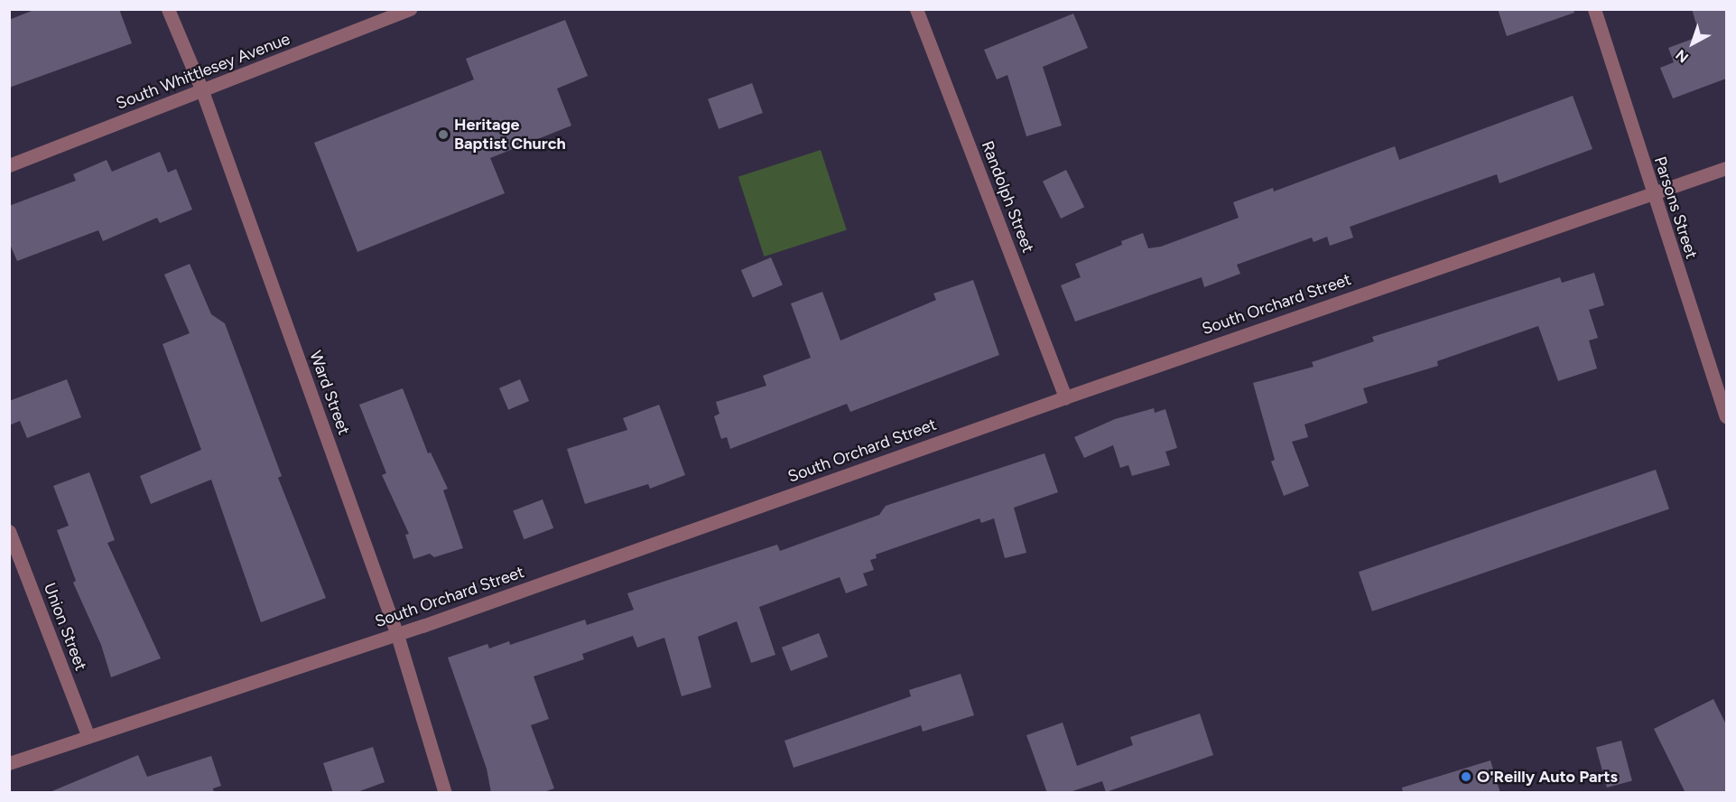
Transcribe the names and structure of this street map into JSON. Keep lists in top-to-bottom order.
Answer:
{
  "streets": {
    "street": [
      "South Whittlesey Avenue",
      "Randolph Street",
      "Parsons Street",
      "South Orchard Street",
      "Ward Street",
      "Union Street"
    ]
  },
  "crossings": [
    ["South Whittlesey Avenue", "Ward Street"],
    ["Randolph Street", "South Orchard Street"],
    ["Parsons Street", "South Orchard Street"],
    ["South Orchard Street", "Ward Street"],
    ["South Orchard Street", "Union Street"]
  ],
  "places": ["Heritage Baptist Church", "O'Reilly Auto Parts"],
  "north": "bottom left"
}
